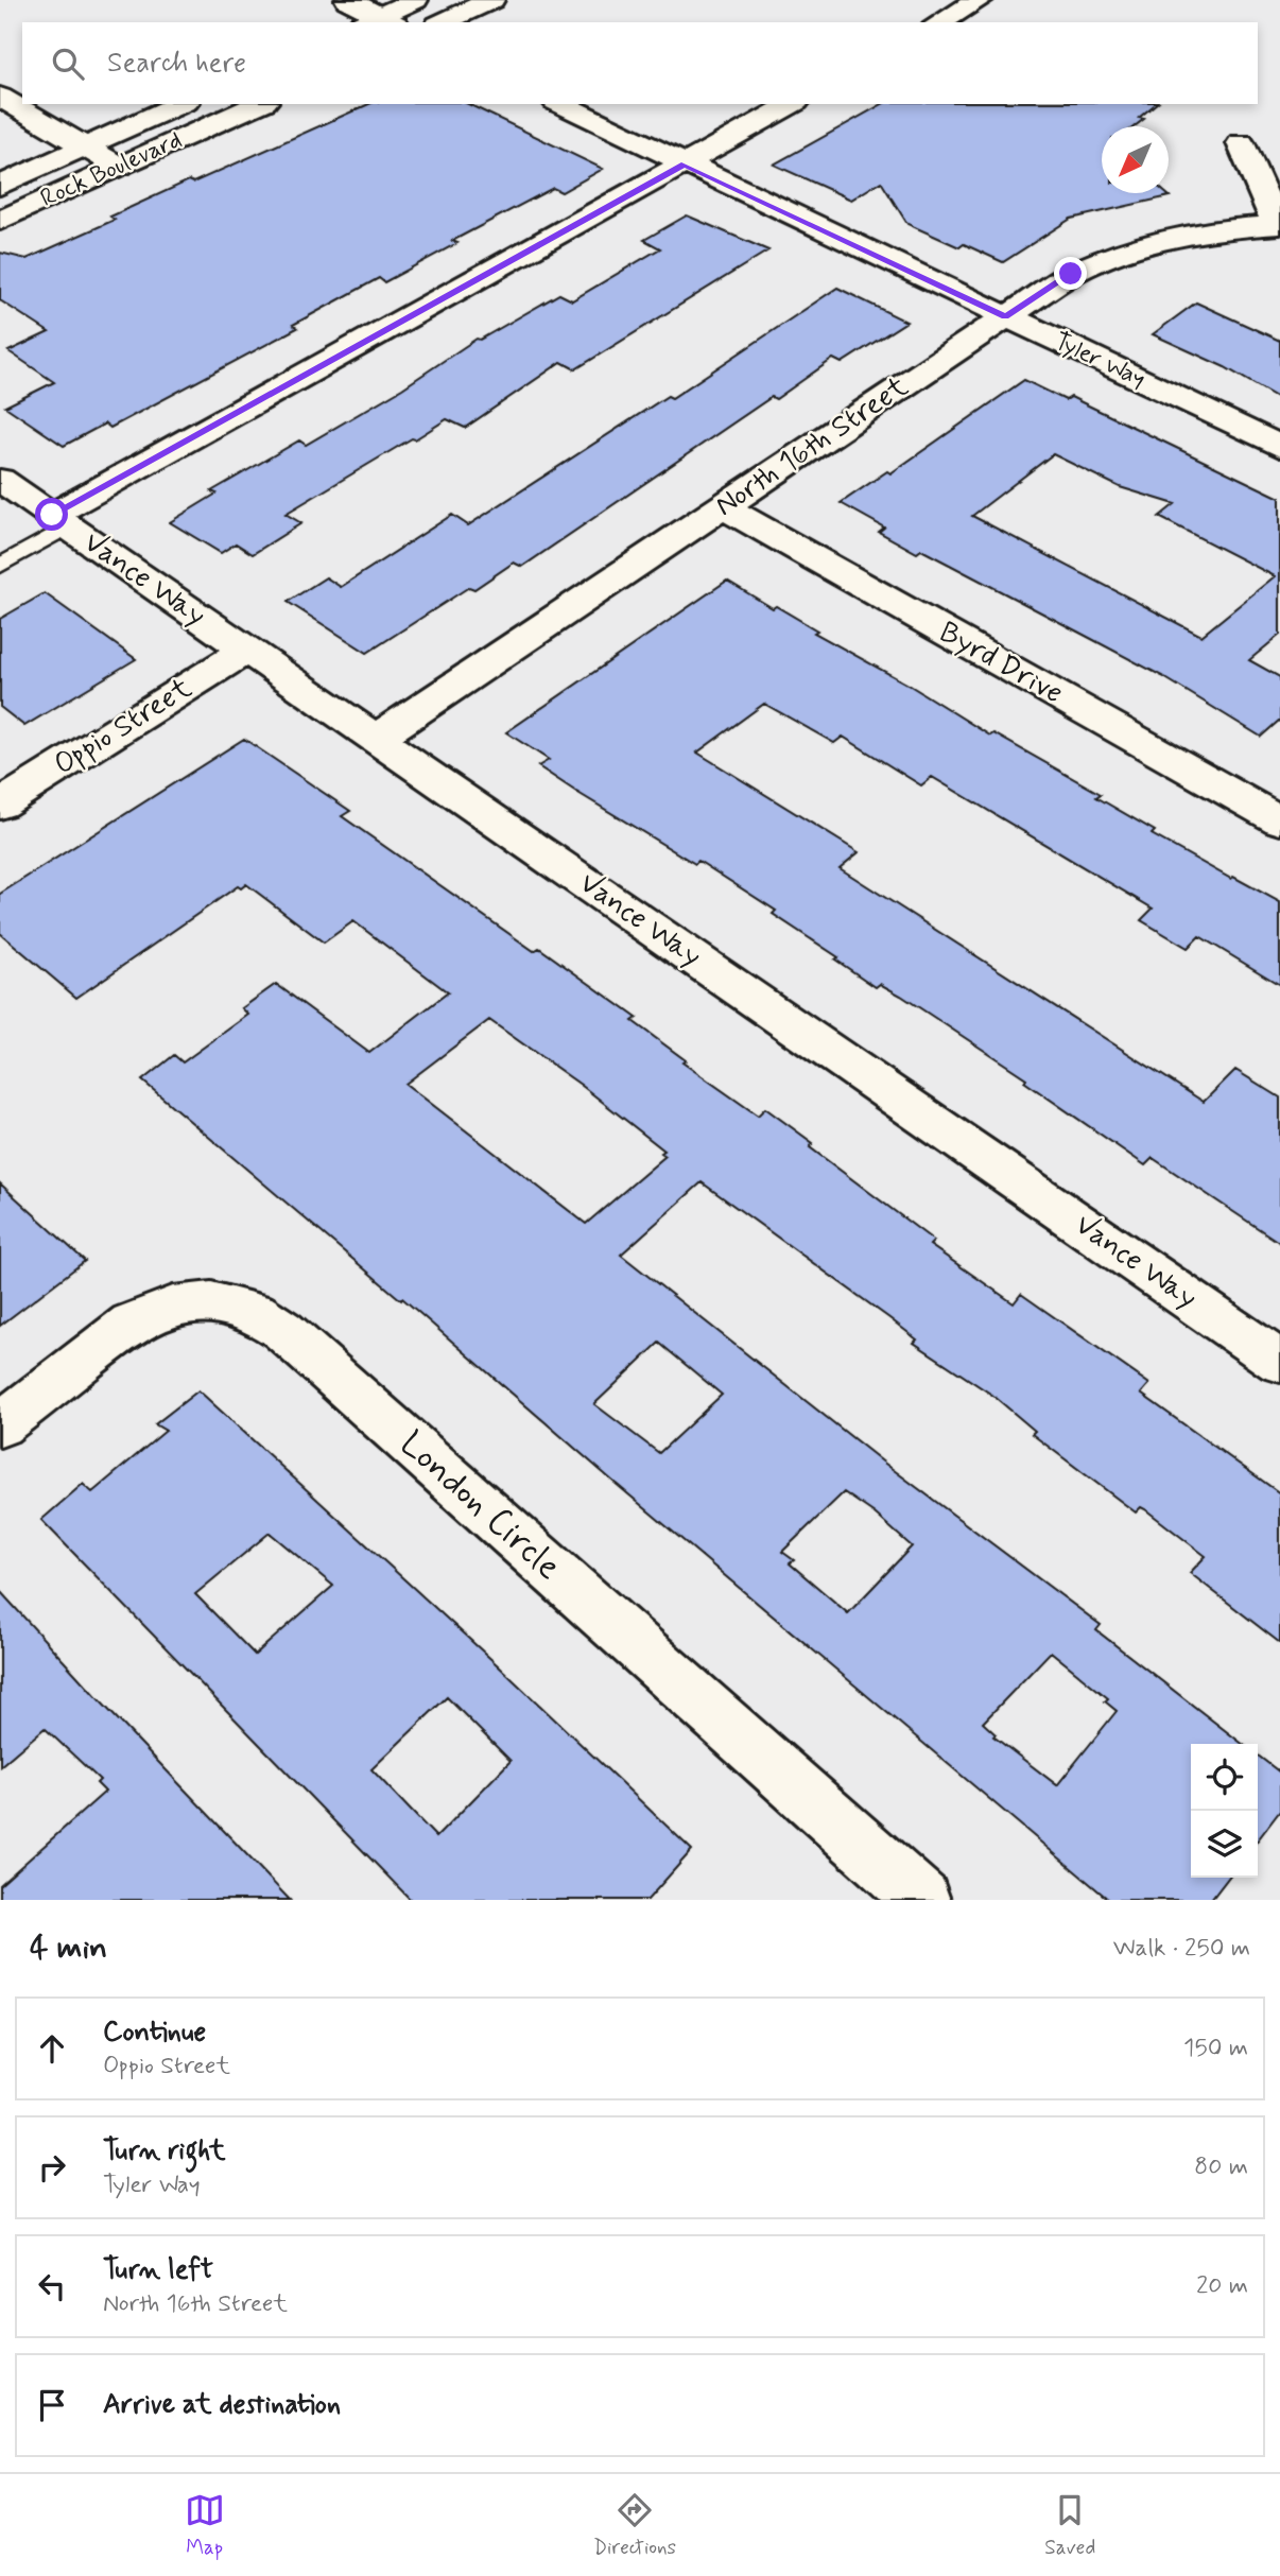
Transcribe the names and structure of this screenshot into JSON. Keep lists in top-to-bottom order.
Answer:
{
  "streets": {
    "street": [
      "Rock Boulevard",
      "Tyler Way",
      "North 16th Street",
      "Vance Way",
      "Byrd Drive",
      "Oppio Street",
      "London Circle"
    ]
  },
  "crossings": [
    ["Tyler Way", "North 16th Street"],
    ["North 16th Street", "Vance Way"],
    ["North 16th Street", "Byrd Drive"],
    ["Vance Way", "Oppio Street"]
  ],
  "north": "bottom left",
  "page": {
    "search": "Search here",
    "heading": ["4 min", "Walk · 250 m"],
    "list": [
      ["Continue", "Oppio Street", "150 m"],
      ["Turn right", "Tyler Way", "80 m"],
      ["Turn left", "North 16th Street", "20 m"],
      "Arrive at destination"
    ],
    "nav": ["Map", "Directions", "Saved"]
  }
}
